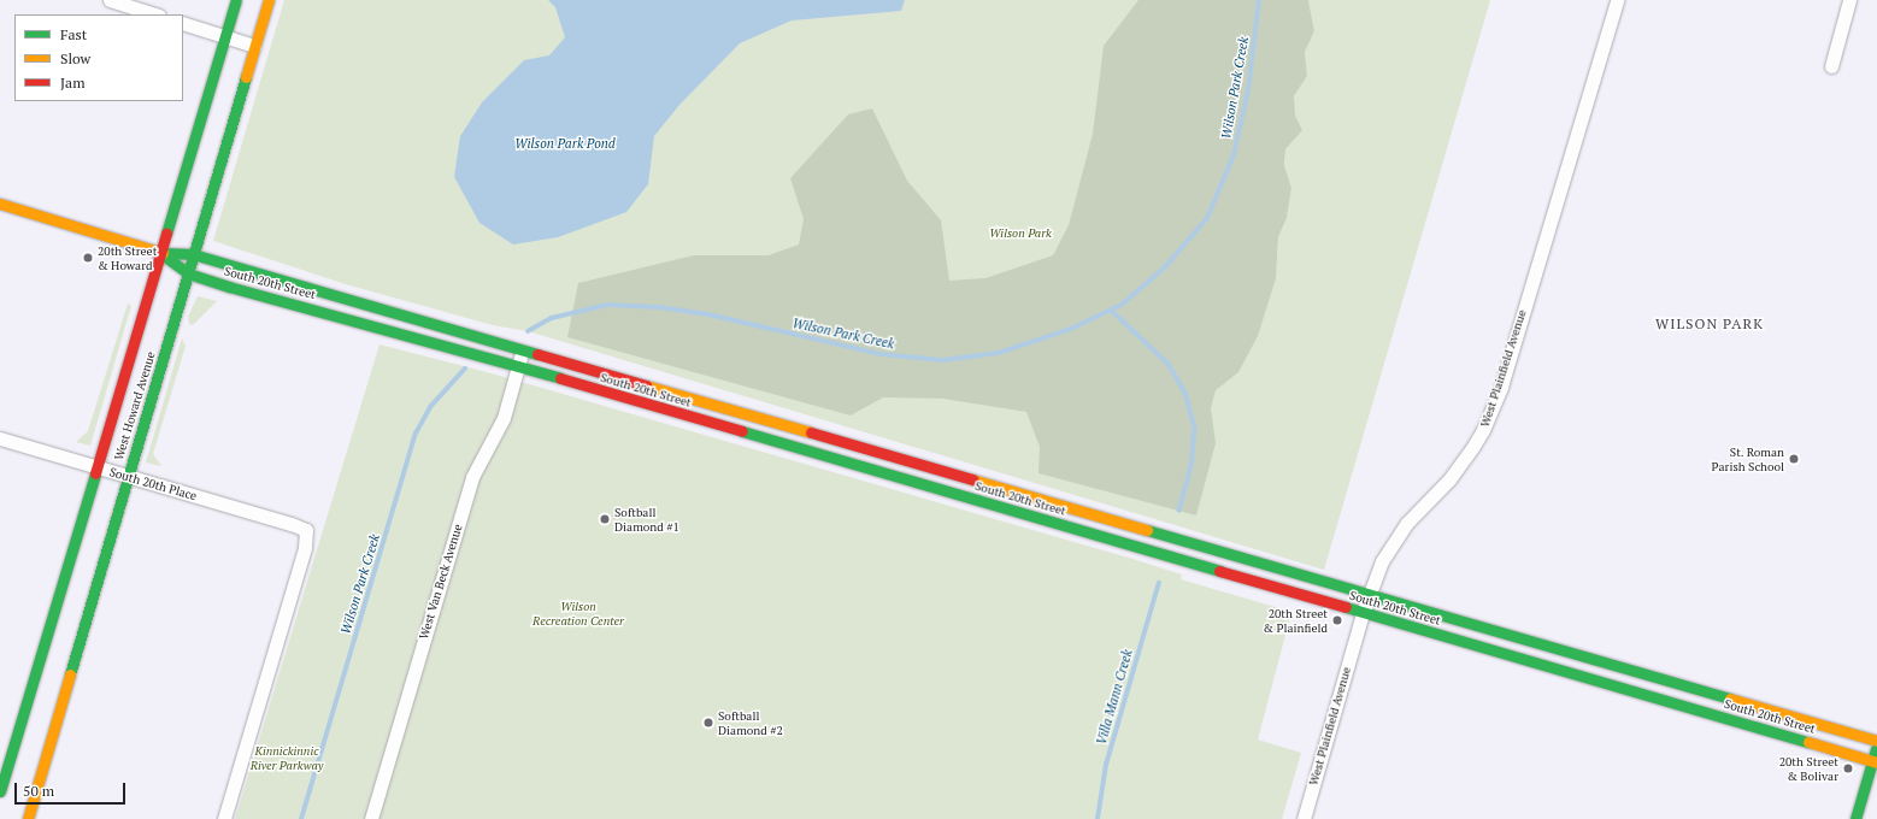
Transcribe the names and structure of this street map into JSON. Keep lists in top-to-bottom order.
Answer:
{
  "streets": {
    "street": [
      "South 20th Street",
      "West Plainfield Avenue",
      "West Howard Avenue",
      "South 20th Place",
      "West Van Beck Avenue"
    ]
  },
  "crossings": [
    ["South 20th Street", "West Plainfield Avenue"],
    ["South 20th Street", "West Howard Avenue"],
    ["South 20th Street", "West Van Beck Avenue"],
    ["West Howard Avenue", "South 20th Place"]
  ],
  "districts": ["WILSON PARK"],
  "water": ["Wilson Park Creek", "Wilson Park Pond", "Villa Mann Creek"],
  "parks": ["Wilson Park", "Wilson Recreation Center", "Kinnickinnic River Parkway"],
  "places": [
    "20th Street & Howard",
    "St. Roman Parish School",
    "Softball Diamond #1",
    "20th Street & Plainfield",
    "Softball Diamond #2",
    "20th Street & Bolivar"
  ],
  "legend": ["Fast", "Slow", "Jam"],
  "scale_bar": "50 m"
}
